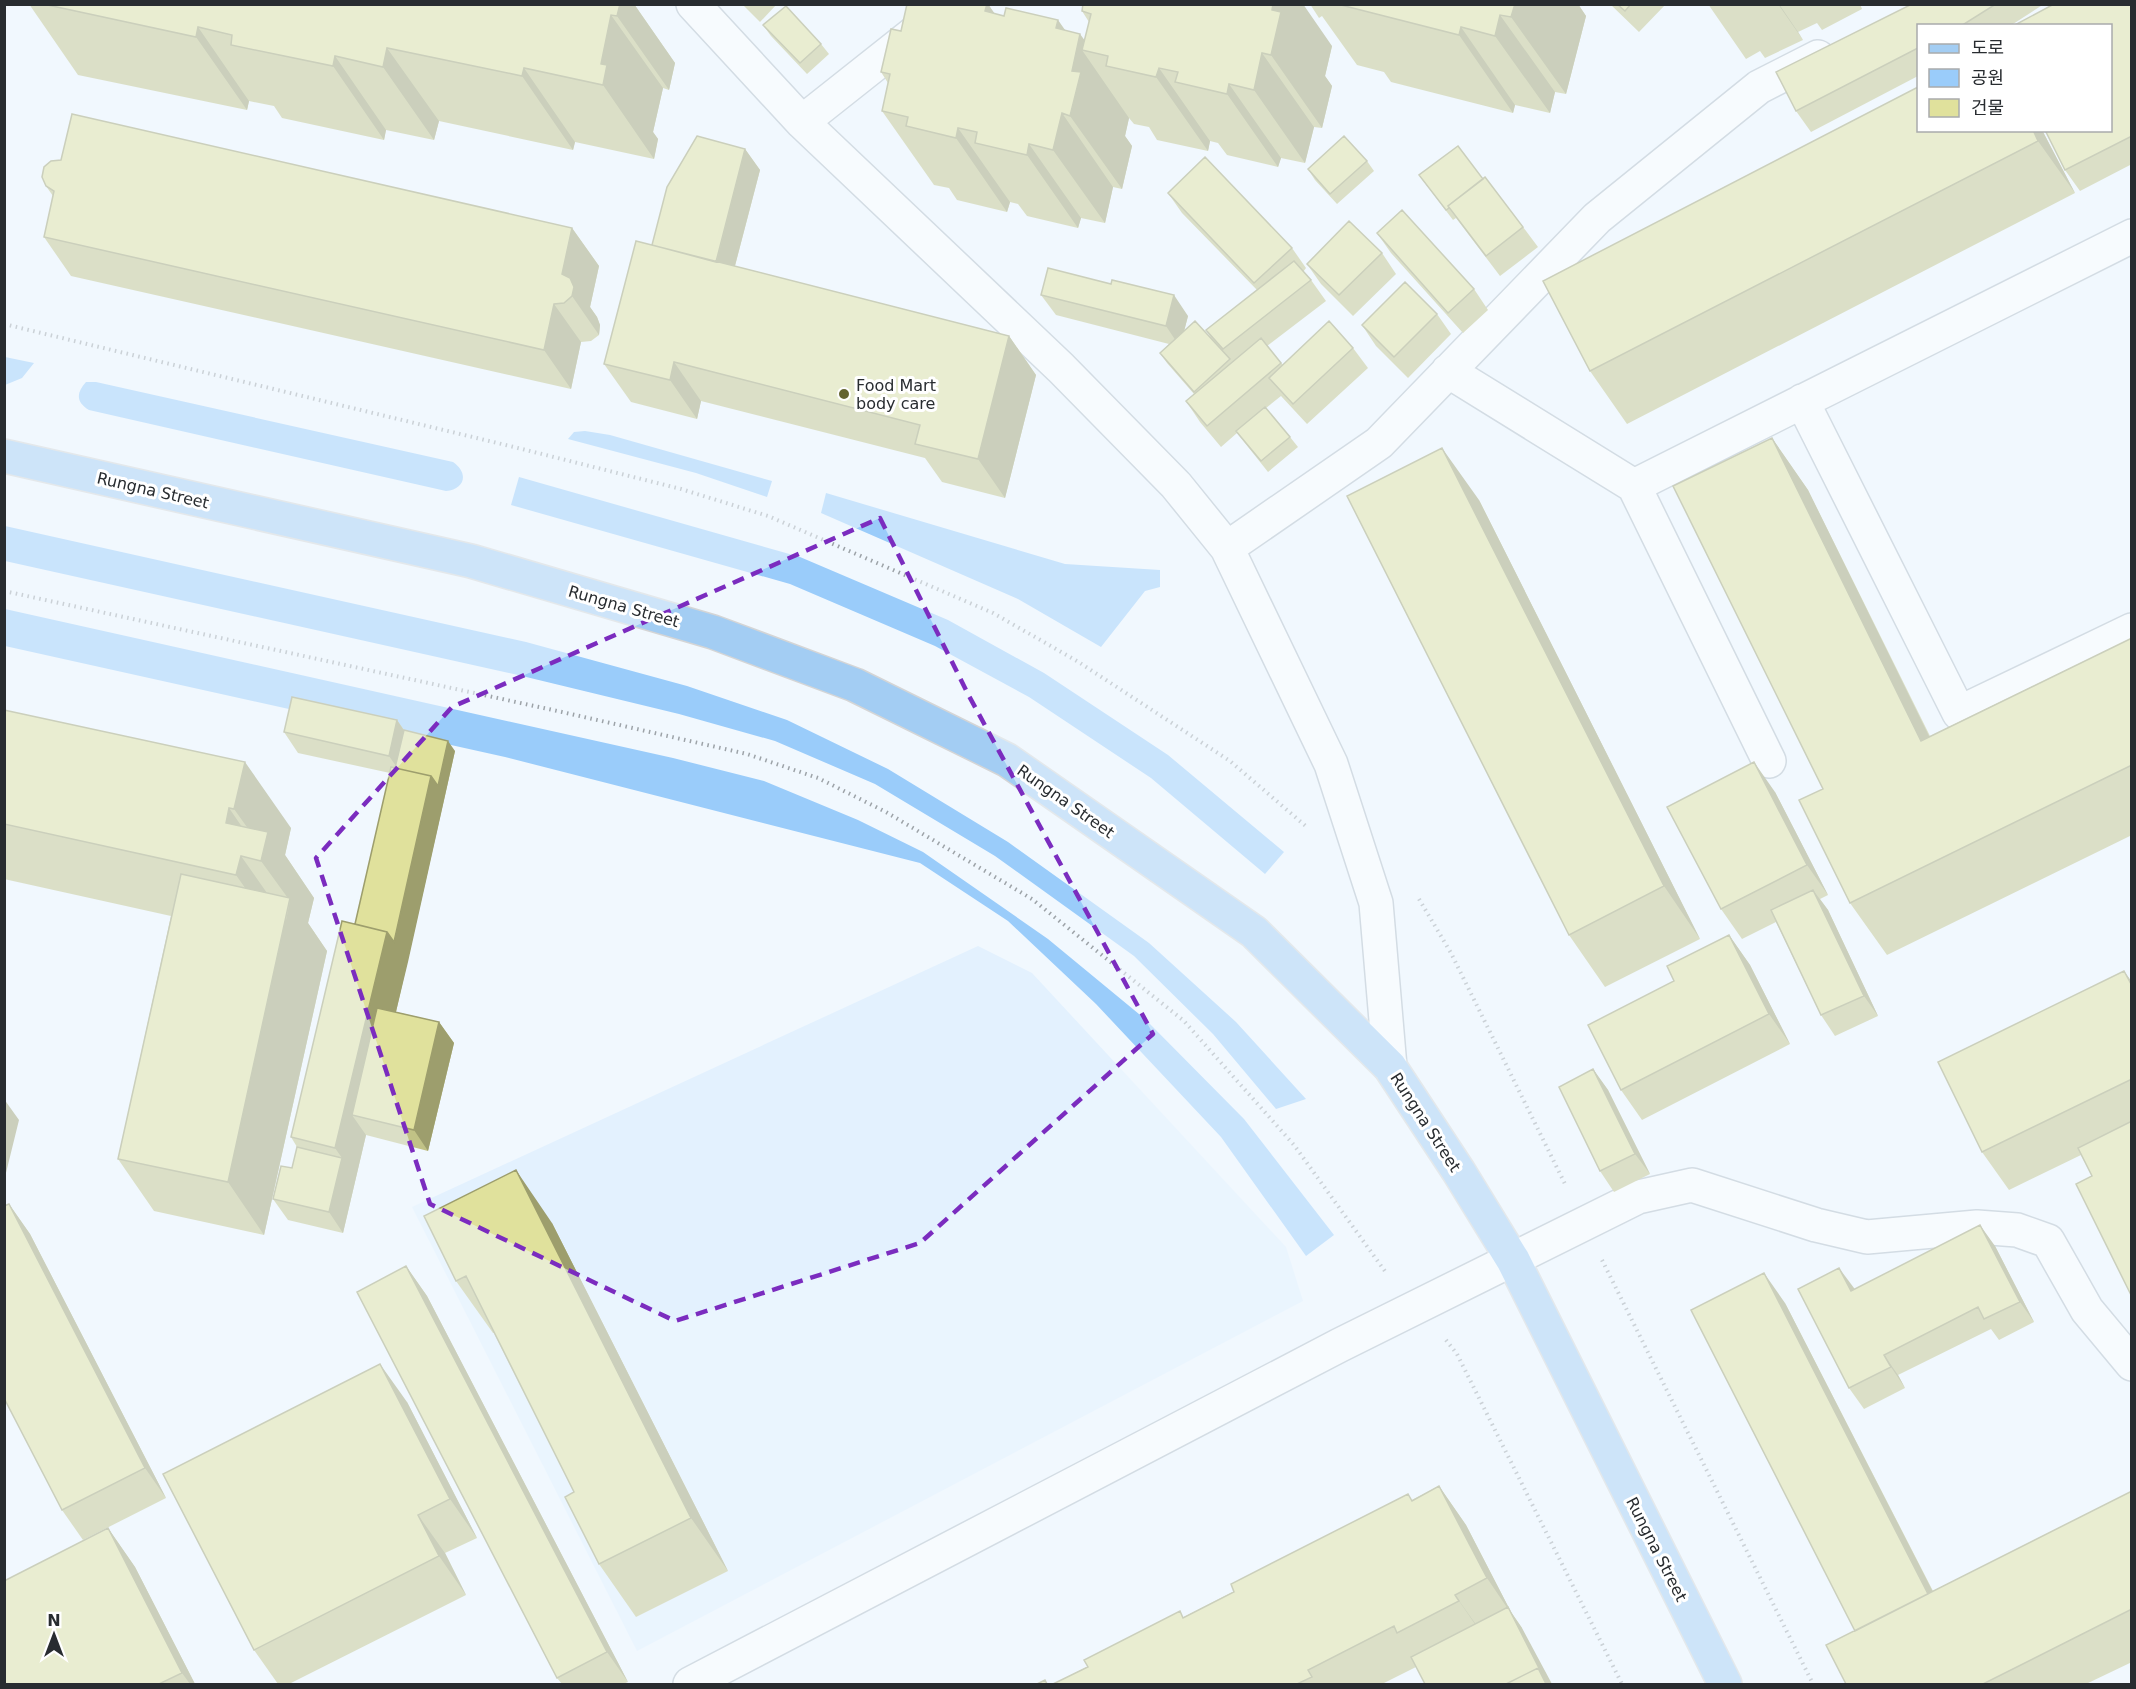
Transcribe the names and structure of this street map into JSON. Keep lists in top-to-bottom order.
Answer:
{
  "streets": {
    "main road": ["Rungna Street"]
  },
  "places": ["Food Mart body care"],
  "legend": ["도로", "공원", "건물"],
  "north": "top"
}
